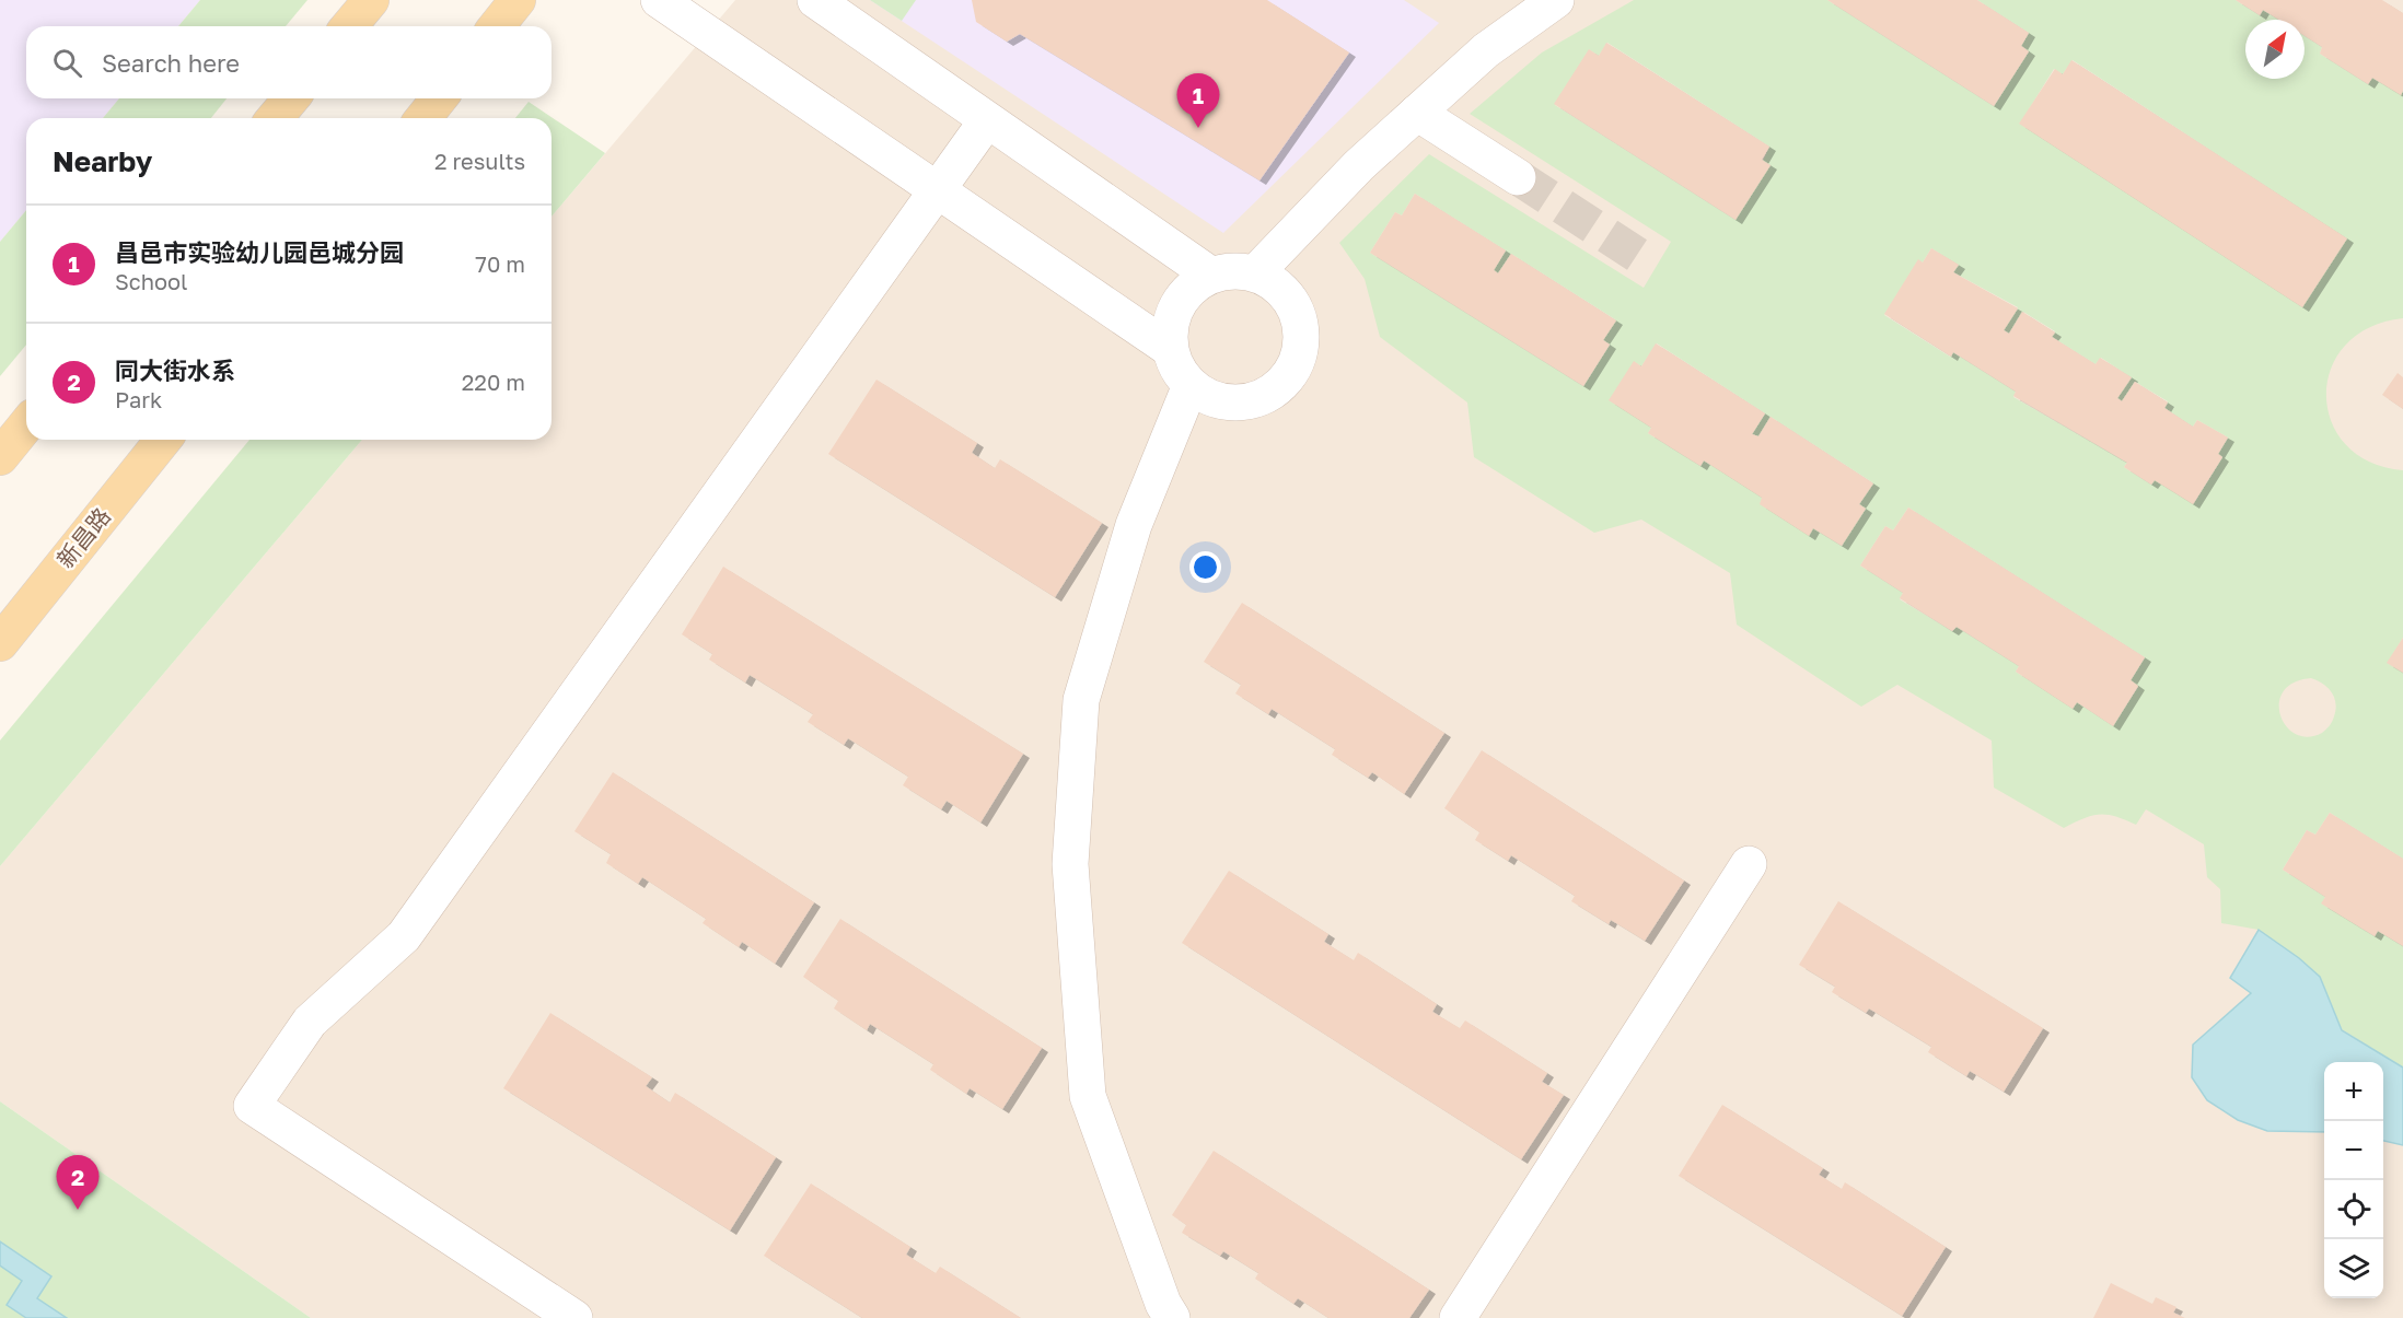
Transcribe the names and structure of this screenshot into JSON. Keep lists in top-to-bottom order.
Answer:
{
  "streets": {
    "main road": ["新昌路"]
  },
  "north": "top right",
  "page": {
    "search": "Search here",
    "pins": ["1", "2"],
    "heading": ["Nearby", "2 results"],
    "list": [
      {
        "mark": "1",
        "name": "昌邑市实验幼儿园邑城分园",
        "note": "School",
        "value": "70 m"
      },
      {
        "mark": "2",
        "name": "同大街水系",
        "note": "Park",
        "value": "220 m"
      }
    ],
    "map_buttons": ["+", "−"]
  }
}
